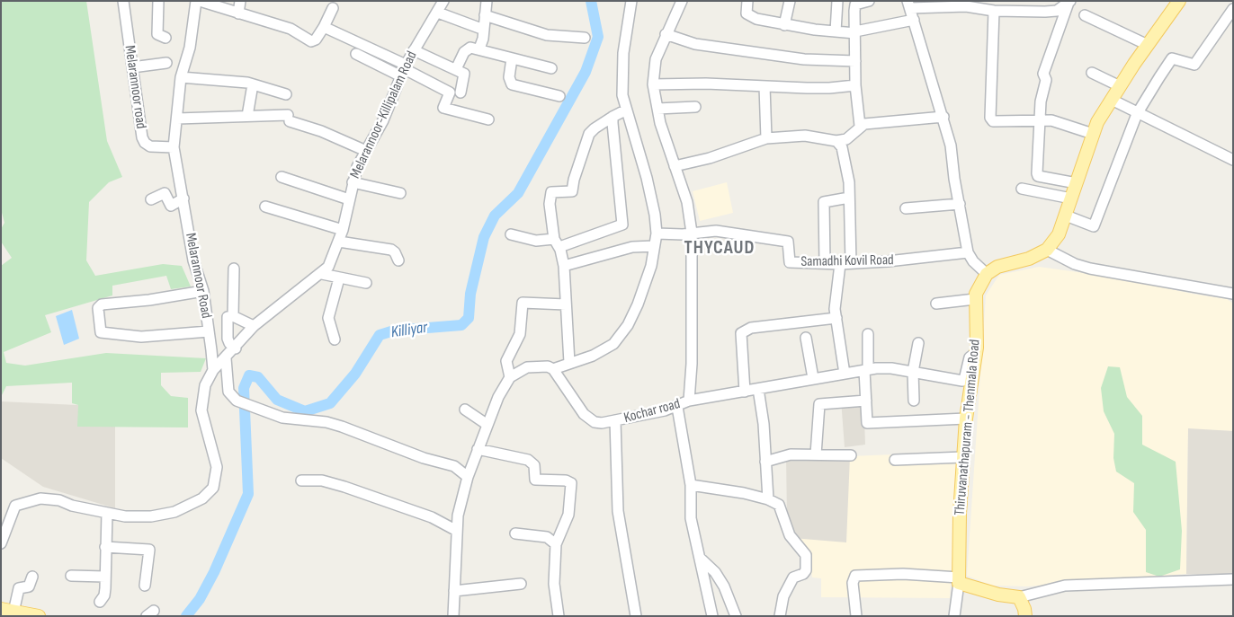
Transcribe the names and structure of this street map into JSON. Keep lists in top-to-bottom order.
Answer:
{
  "streets": {
    "main road": ["Thiruvanathapuram - Thenmala Road"],
    "street": [
      "Melarannoor road",
      "Melarannoor-Killipalam Road",
      "Samadhi Kovil Road",
      "Melarannoor Road",
      "Kochar road"
    ]
  },
  "crossings": [
    ["Melarannoor road", "Melarannoor Road"],
    ["Melarannoor-Killipalam Road", "Melarannoor Road"],
    ["Samadhi Kovil Road", "Kochar road"]
  ],
  "districts": ["THYCAUD"],
  "water": ["Killiyar"]
}
